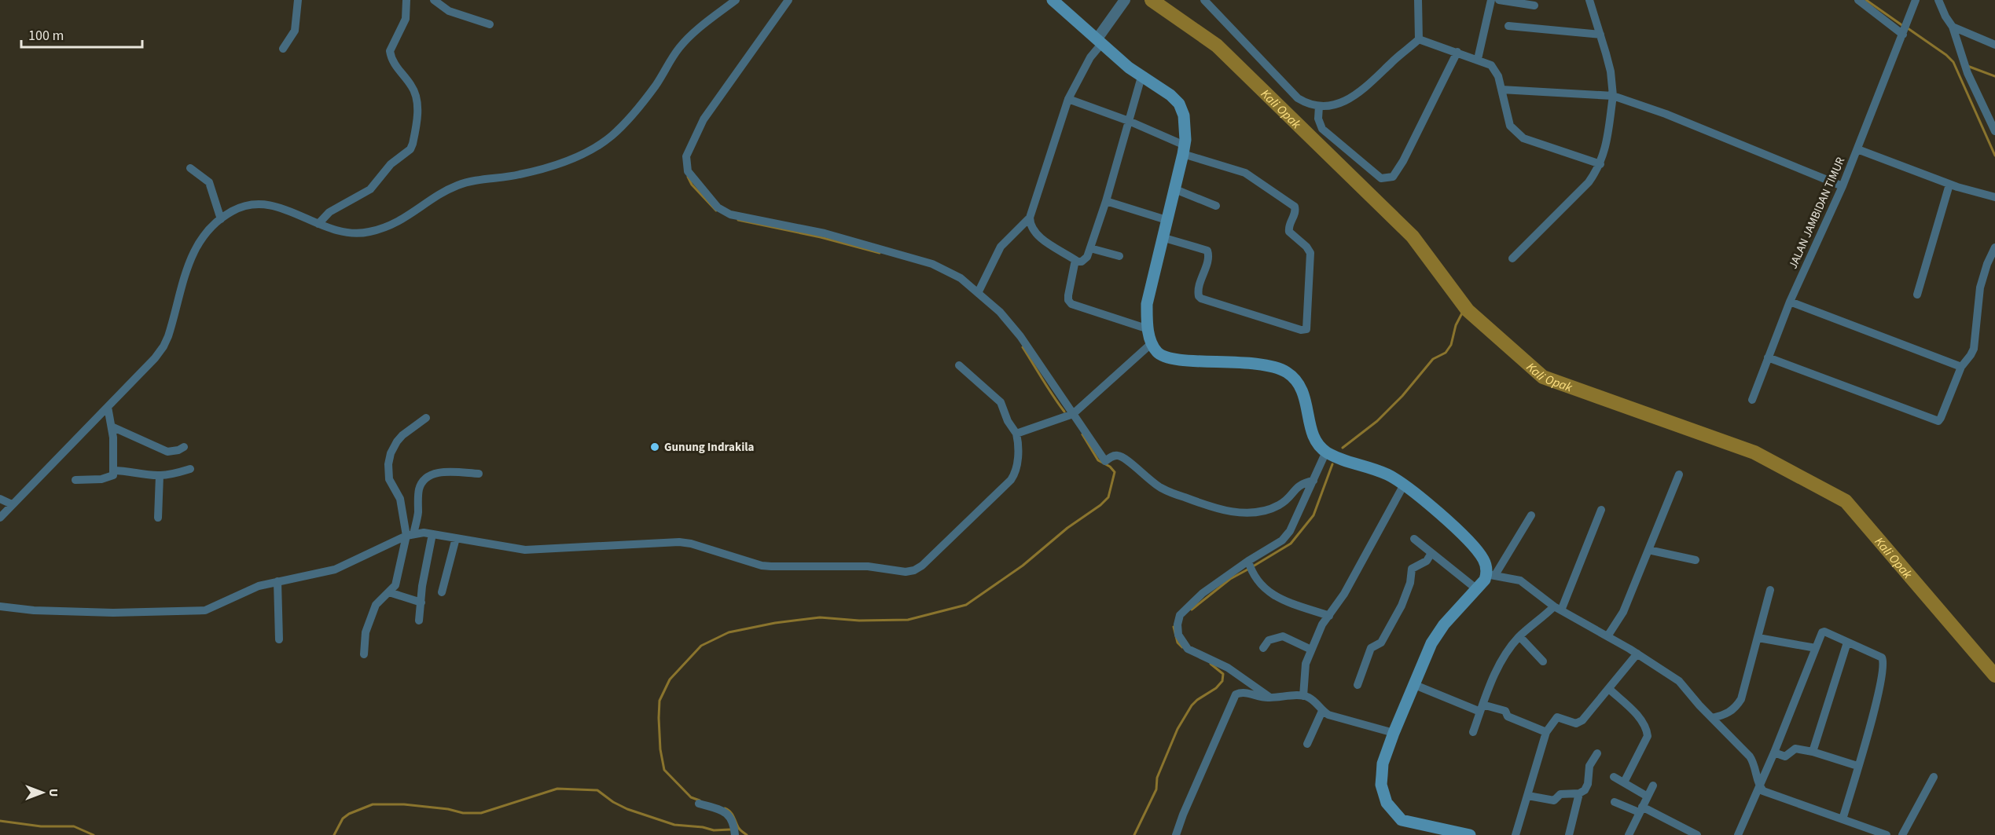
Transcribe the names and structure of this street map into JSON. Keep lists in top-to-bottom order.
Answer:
{
  "streets": {
    "street": ["JALAN JAMBIDAN TIMUR"]
  },
  "water": ["Kali Opak"],
  "places": ["Gunung Indrakila"],
  "scale_bar": "100 m",
  "north": "right"
}
